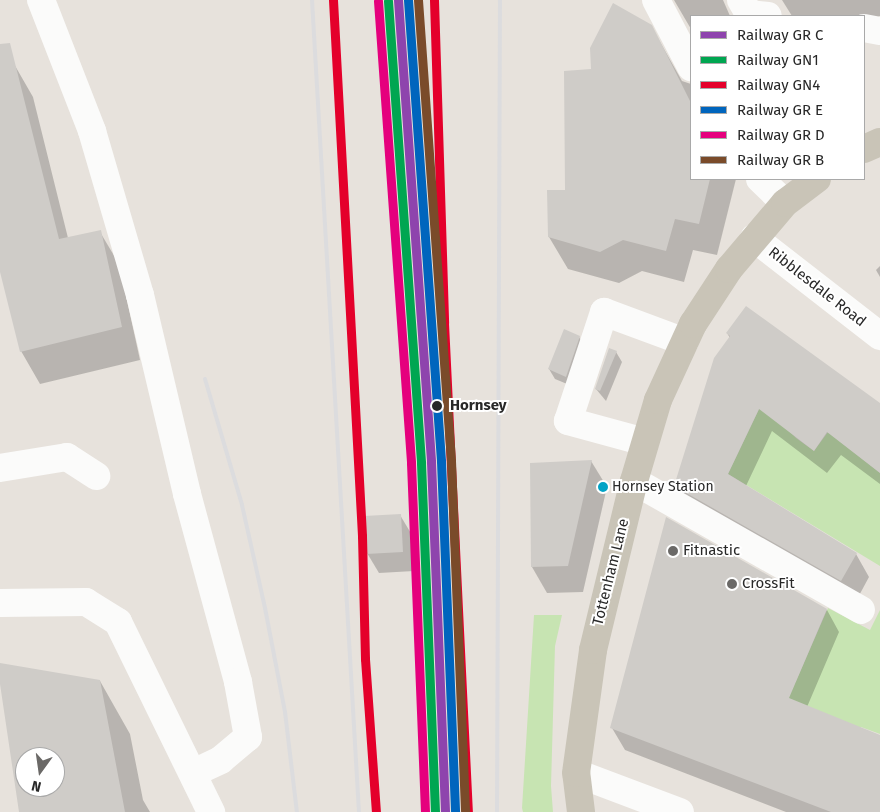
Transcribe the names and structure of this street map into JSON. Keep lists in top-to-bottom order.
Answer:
{
  "streets": {
    "main road": ["Tottenham Lane"],
    "street": ["Ribblesdale Road"]
  },
  "crossings": [
    ["Ribblesdale Road", "Tottenham Lane"]
  ],
  "places": [
    "Hornsey",
    "Hornsey Station",
    "Fitnastic",
    "CrossFit"
  ],
  "lines": ["rail line GN4", "rail line GN1"],
  "legend": [
    "Railway GR C",
    "Railway GN1",
    "Railway GN4",
    "Railway GR E",
    "Railway GR D",
    "Railway GR B"
  ],
  "north": "bottom"
}
